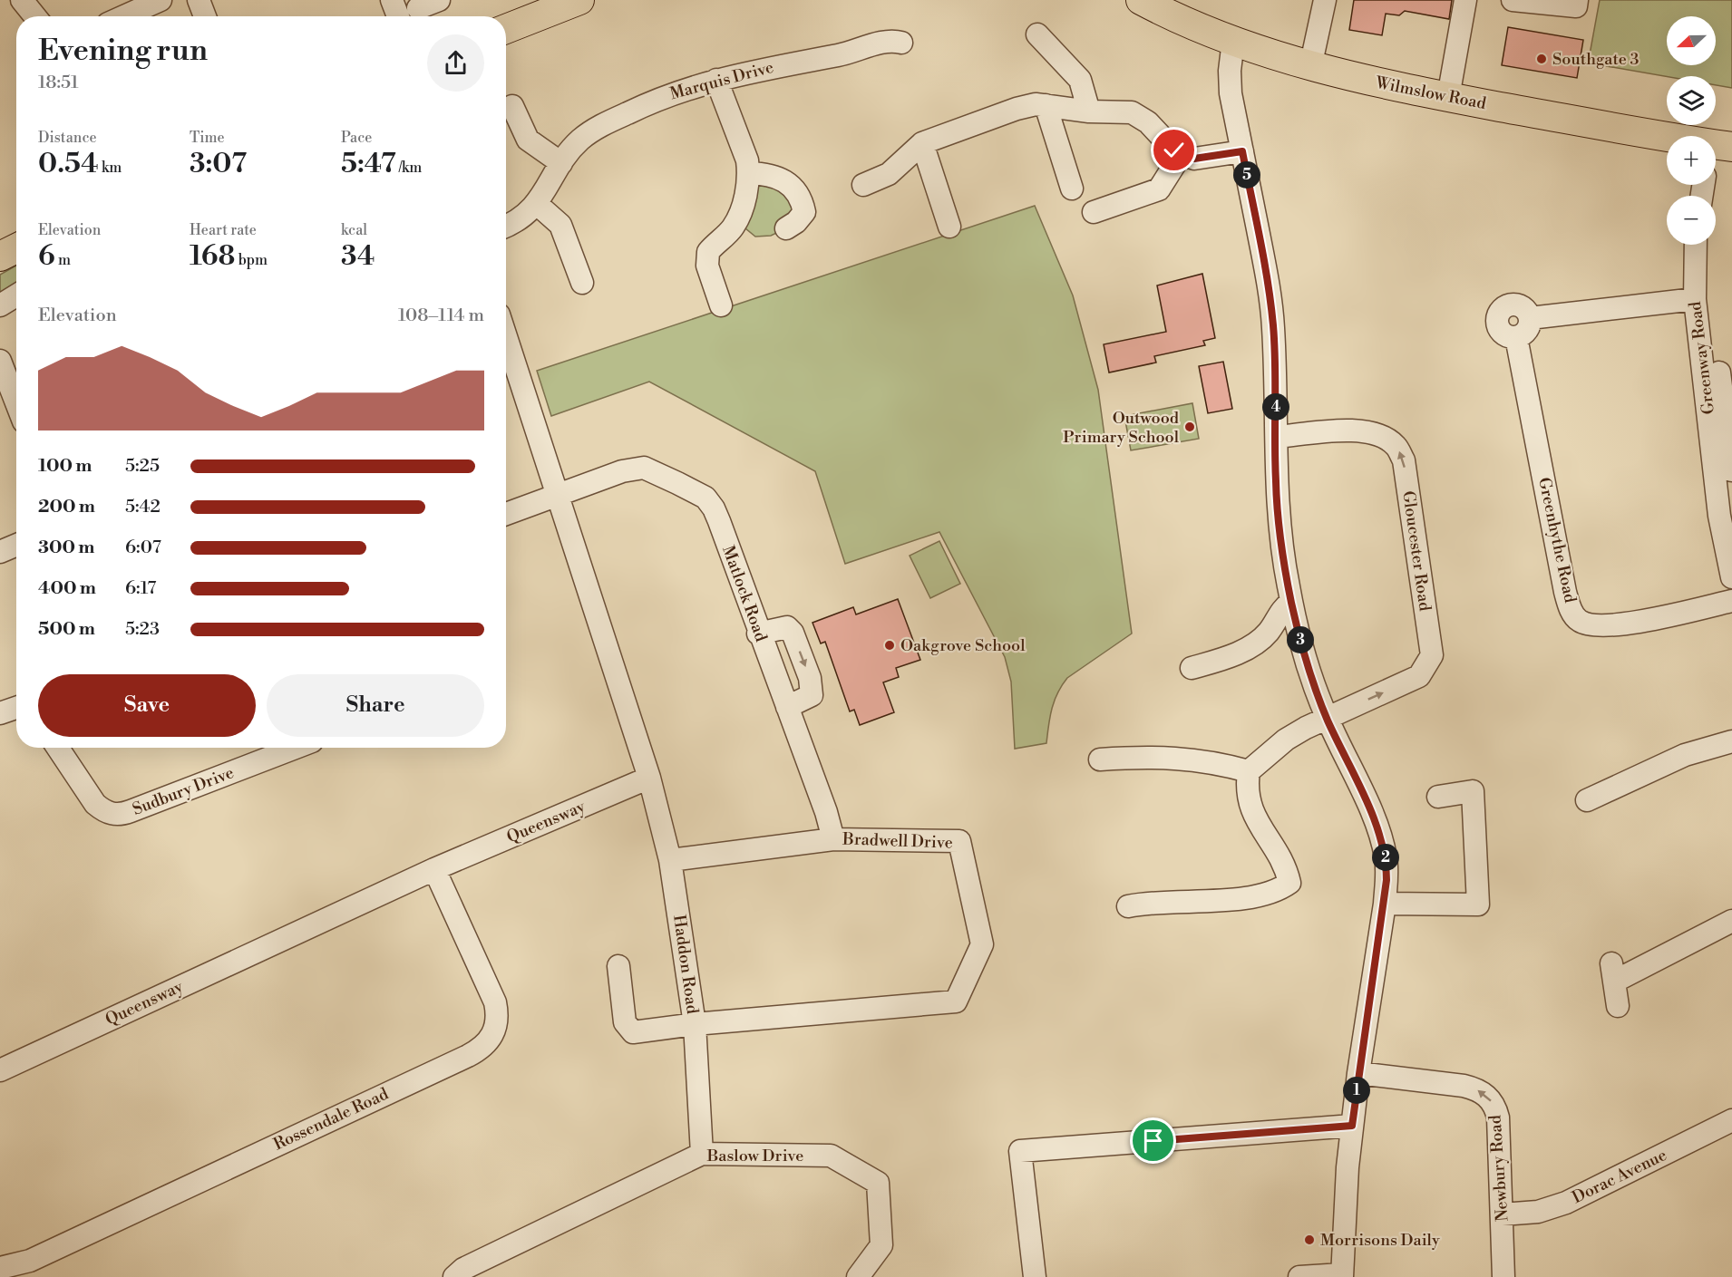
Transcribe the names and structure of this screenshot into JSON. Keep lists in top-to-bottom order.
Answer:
{
  "streets": {
    "main road": ["Wilmslow Road"],
    "street": [
      "Marquis Drive",
      "Greenway Road",
      "Greenhythe Road",
      "Gloucester Road",
      "Matlock Road",
      "Sudbury Drive",
      "Queensway",
      "Bradwell Drive",
      "Haddon Road",
      "Rossendale Road",
      "Baslow Drive",
      "Newbury Road",
      "Dorac Avenue"
    ]
  },
  "crossings": [
    ["Matlock Road", "Bradwell Drive"],
    ["Queensway", "Haddon Road"],
    ["Queensway", "Rossendale Road"],
    ["Bradwell Drive", "Haddon Road"],
    ["Haddon Road", "Baslow Drive"],
    ["Newbury Road", "Dorac Avenue"]
  ],
  "places": [
    "Southgate 3",
    "Outwood Primary School",
    "Oakgrove School",
    "Morrisons Daily"
  ],
  "north": "left",
  "page": {
    "map_buttons": ["+", "−"],
    "heading": ["Evening run", "18:51"],
    "stats": [
      ["Distance", "0.54 km"],
      ["Time", "3:07"],
      ["Pace", "5:47 /km"],
      ["Elevation", "6 m"],
      ["Heart rate", "168 bpm"],
      ["kcal", "34"]
    ],
    "pins": [
      "5",
      "4",
      "3",
      "2",
      "1"
    ],
    "chart": ["Elevation", "108–114 m"],
    "list": [
      {
        "name": "100 m",
        "note": "5:25"
      },
      {
        "name": "200 m",
        "note": "5:42"
      },
      {
        "name": "300 m",
        "note": "6:07"
      },
      {
        "name": "400 m",
        "note": "6:17"
      },
      {
        "name": "500 m",
        "note": "5:23"
      }
    ],
    "buttons": ["Save", "Share"]
  }
}
